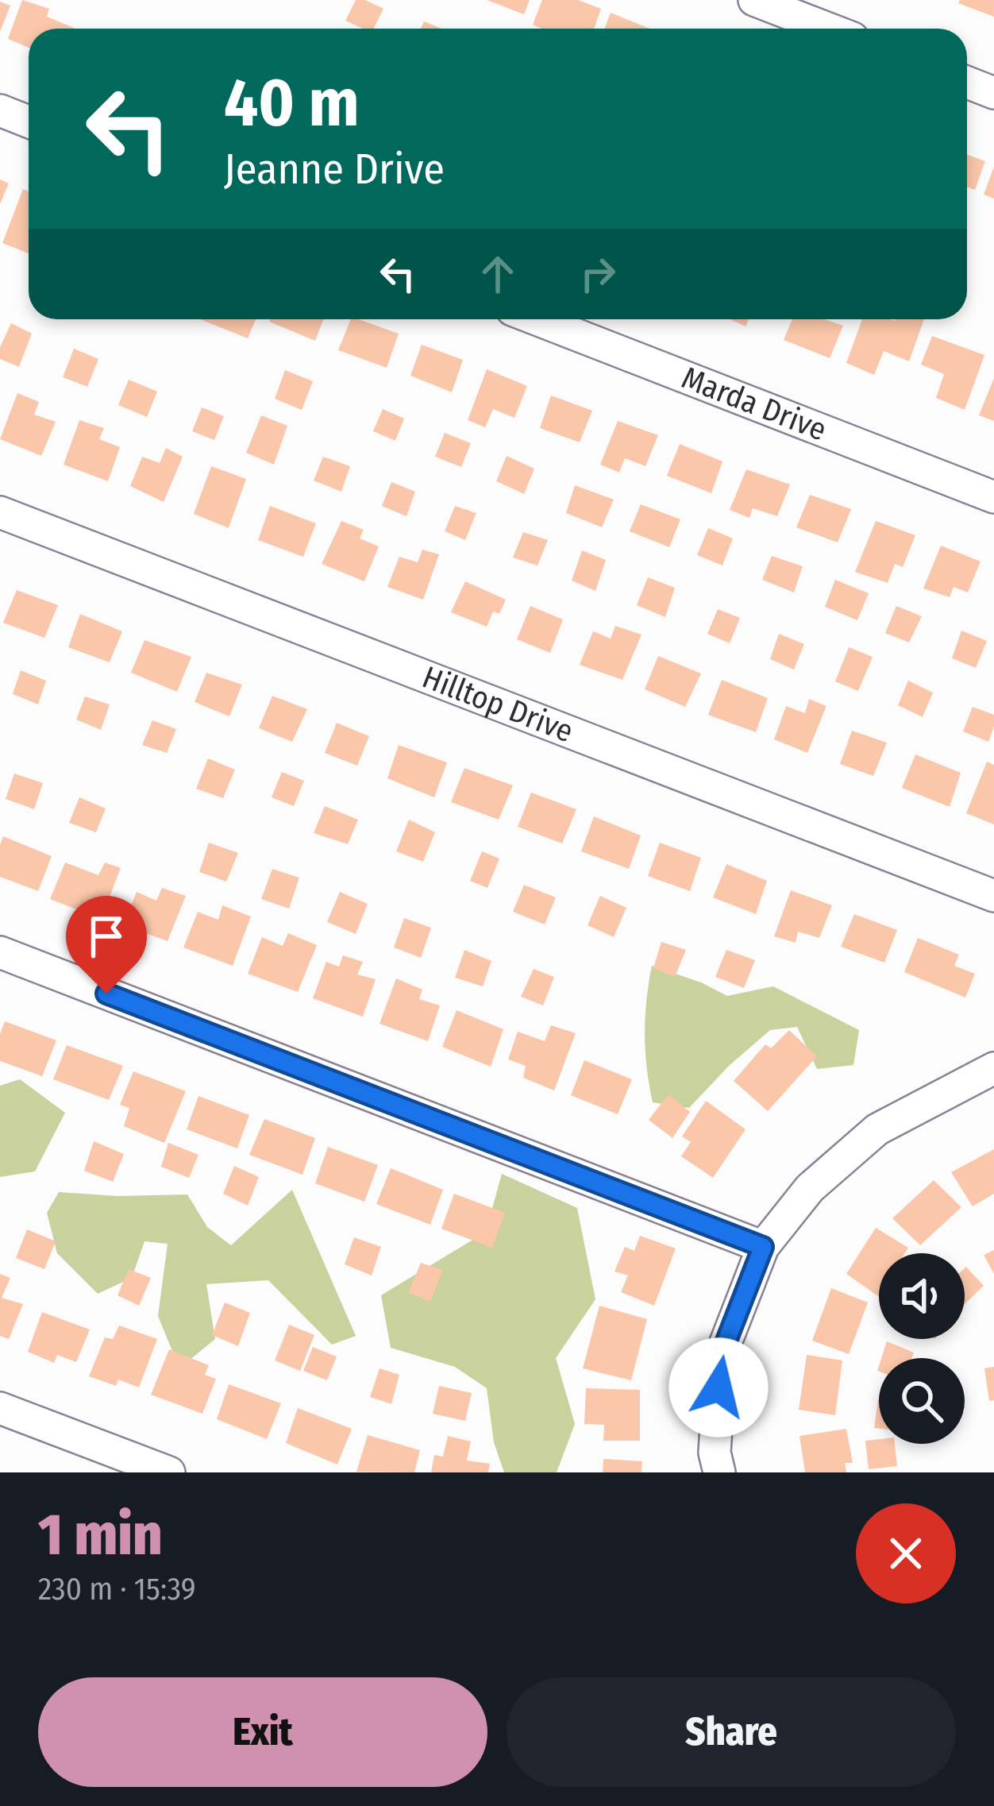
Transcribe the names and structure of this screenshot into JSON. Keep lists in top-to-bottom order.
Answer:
{
  "streets": {
    "street": ["Marda Drive", "Hilltop Drive"]
  },
  "page": {
    "turn": ["40 m", "Jeanne Drive"],
    "heading": ["1 min", "230 m · 15:39"],
    "buttons": ["Exit", "Share"]
  }
}
